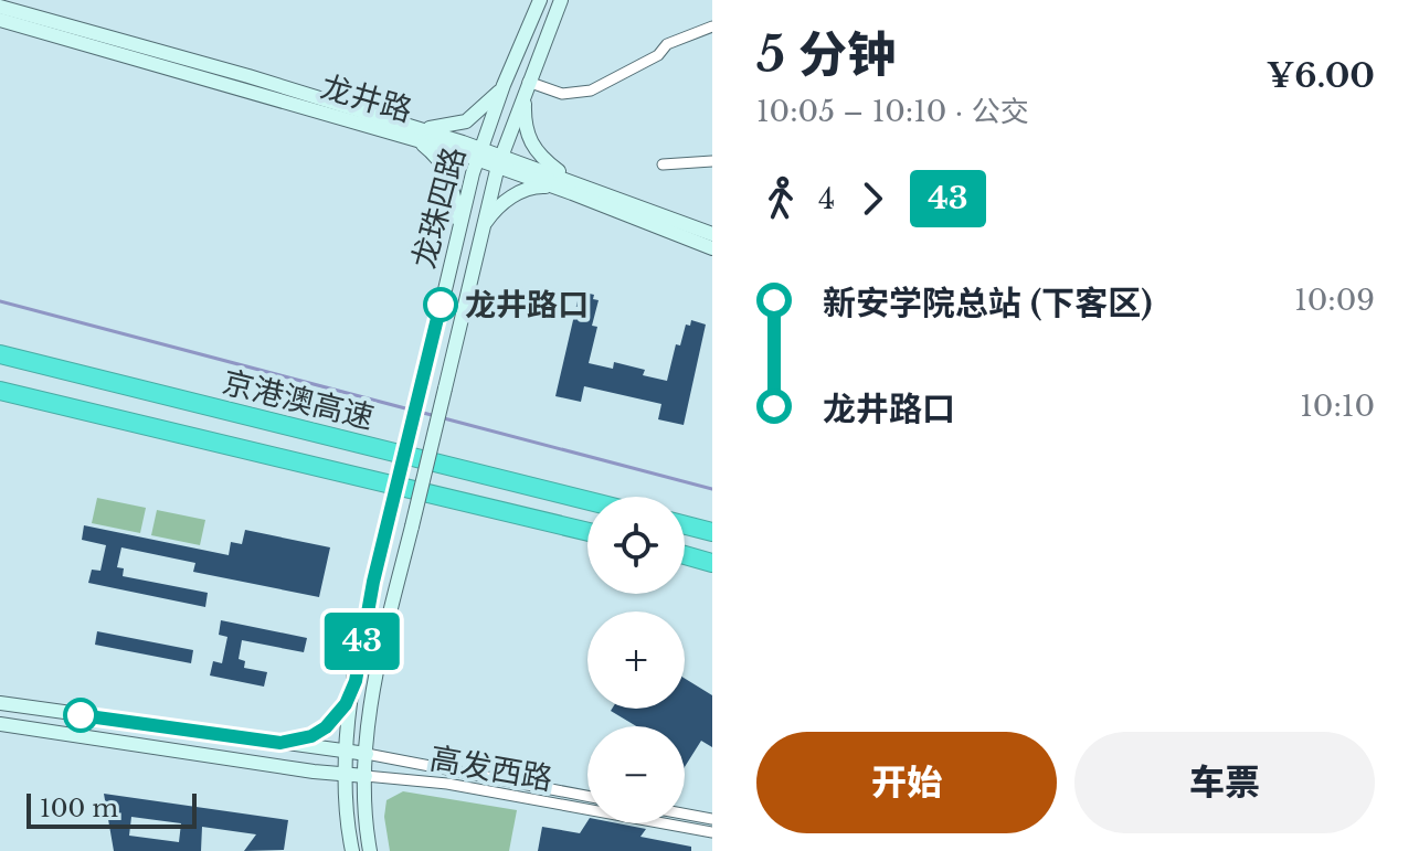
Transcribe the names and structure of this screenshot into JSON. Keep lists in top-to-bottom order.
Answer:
{
  "streets": {
    "highway": ["京港澳高速"],
    "main road": ["龙井路", "龙珠四路"],
    "street": ["高发西路"]
  },
  "crossings": [
    ["龙井路", "龙珠四路"],
    ["龙珠四路", "高发西路"]
  ],
  "places": ["龙井路口"],
  "lines": ["bus line 43"],
  "scale_bar": "100 m",
  "page": {
    "on_map": "43",
    "heading": ["5 分钟", "10:05 – 10:10 · 公交", "¥6.00"],
    "legs": ["4", "43"],
    "list": [
      {
        "name": "新安学院总站 (下客区)",
        "value": "10:09"
      },
      {
        "name": "龙井路口",
        "value": "10:10"
      }
    ],
    "map_buttons": ["+", "−"],
    "buttons": ["开始", "车票"],
    "scale": "100 m"
  }
}
